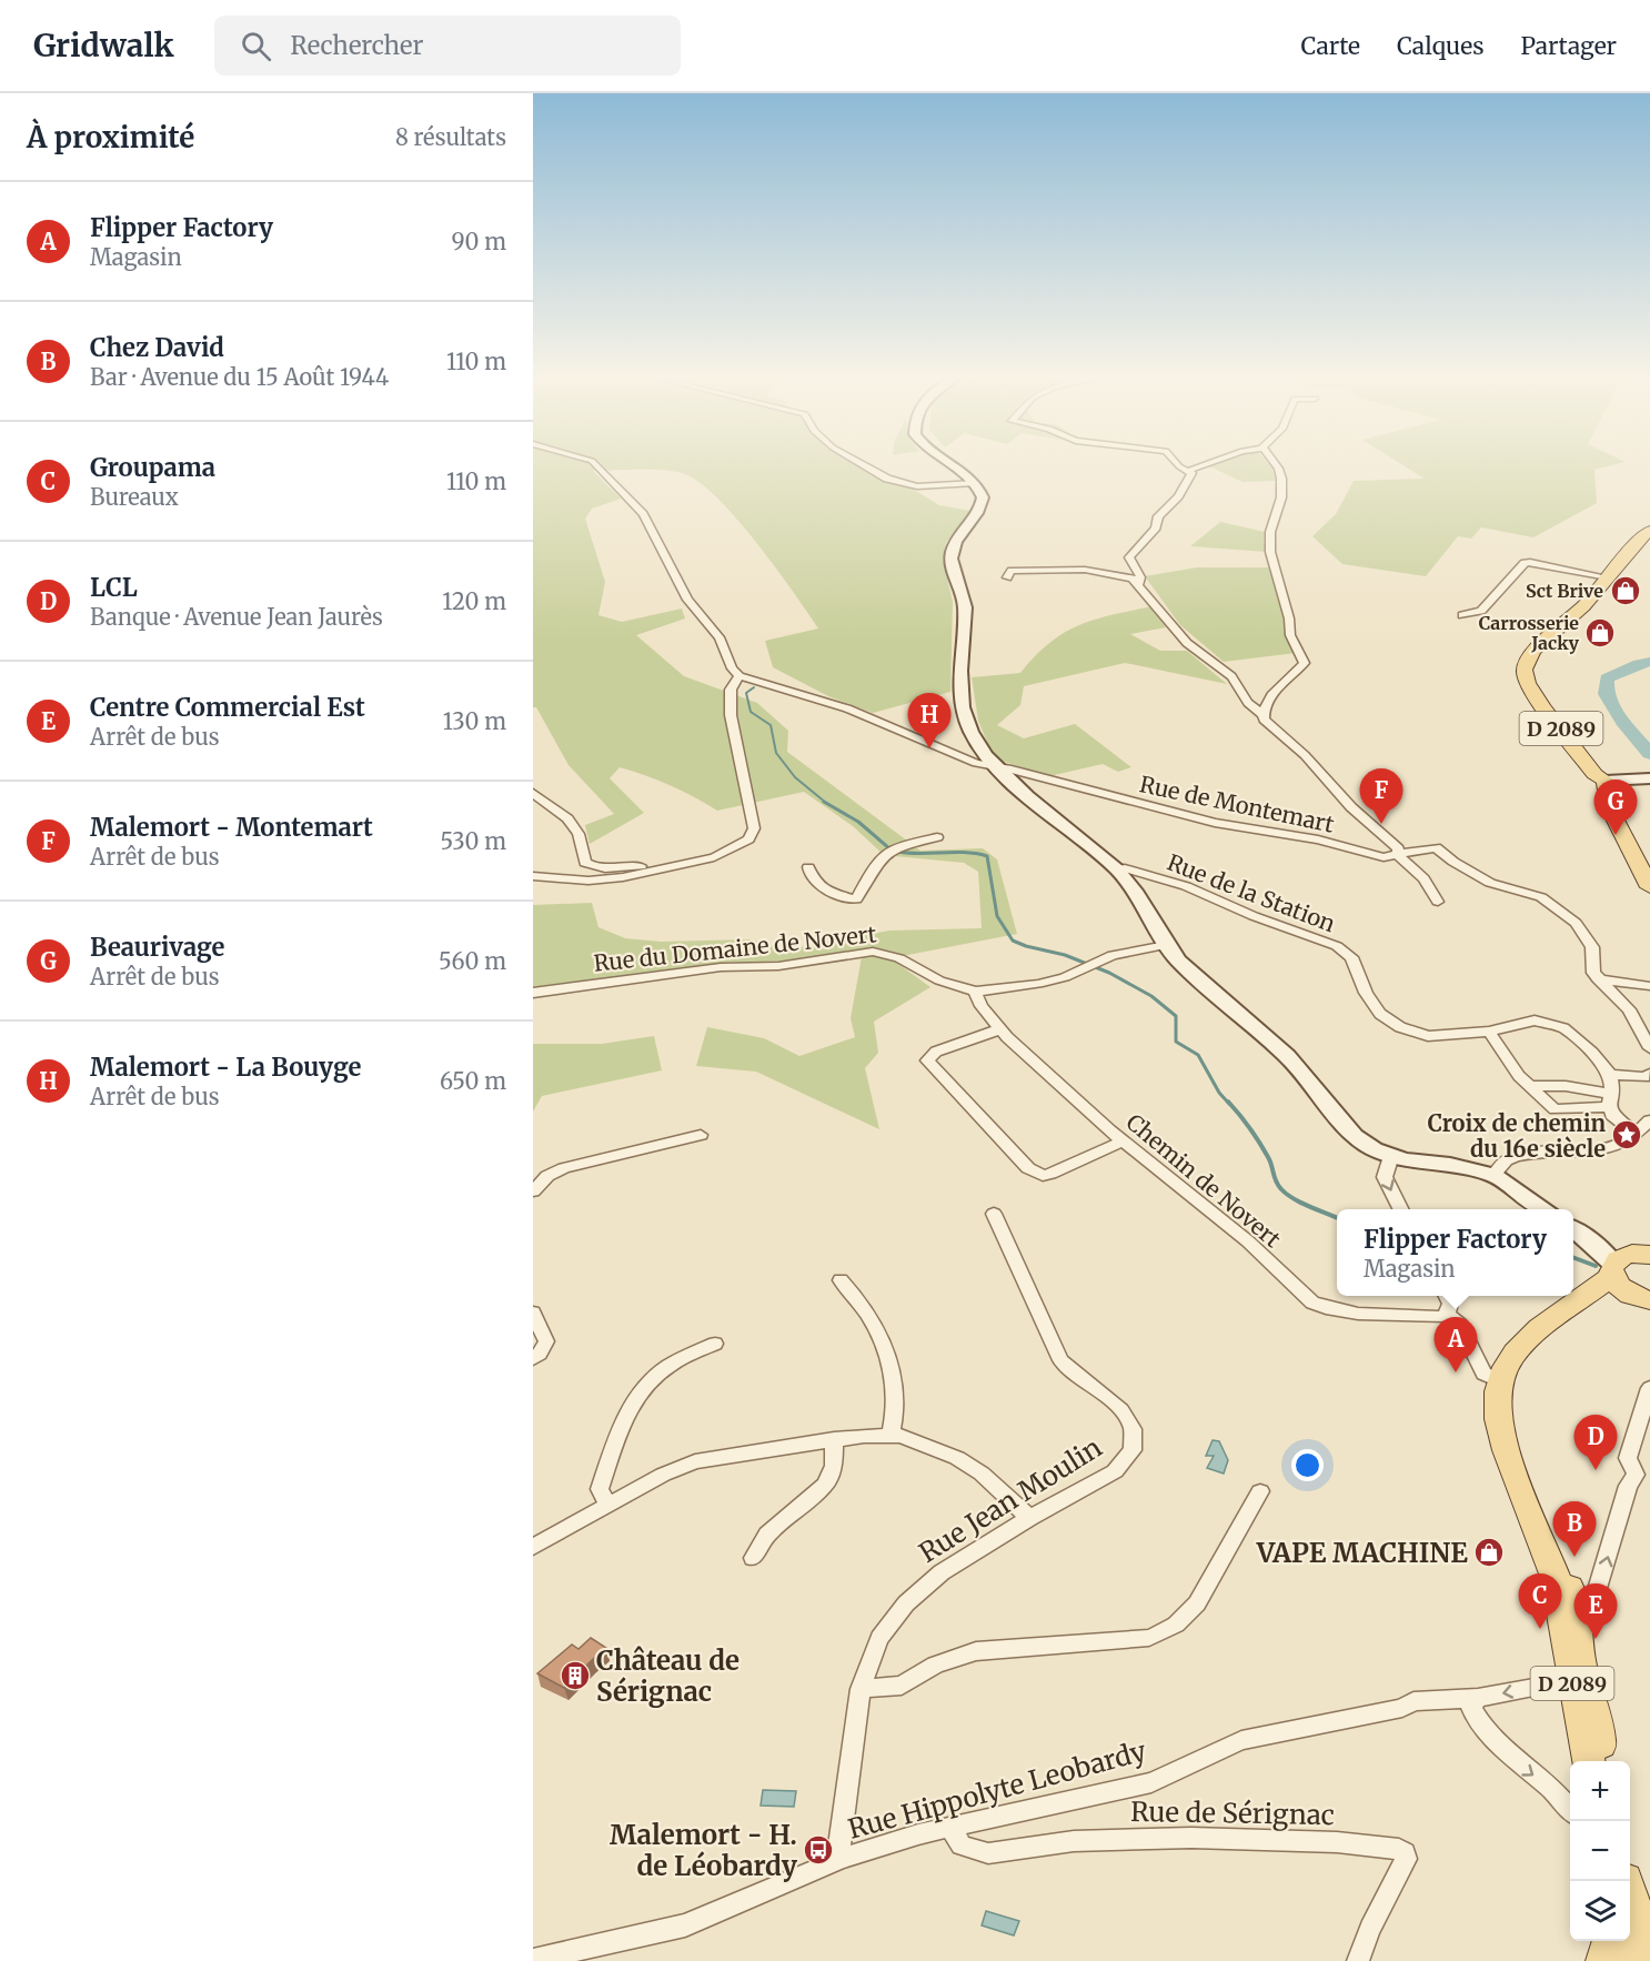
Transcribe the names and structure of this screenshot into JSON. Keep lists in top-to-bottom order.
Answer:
{
  "streets": {
    "main road": ["D 2089"],
    "street": [
      "Rue de Montemart",
      "Rue de la Station",
      "Rue du Domaine de Novert",
      "Chemin de Novert",
      "Rue Jean Moulin",
      "Rue Hippolyte Leobardy",
      "Rue de Sérignac"
    ]
  },
  "crossings": [
    ["D 2089", "Rue Hippolyte Leobardy"],
    ["Rue du Domaine de Novert", "Chemin de Novert"],
    ["Rue Jean Moulin", "Rue Hippolyte Leobardy"],
    ["Rue Hippolyte Leobardy", "Rue de Sérignac"]
  ],
  "places": {
    "shop": ["Sct Brive", "Carrosserie Jacky", "VAPE MACHINE"],
    "place": ["Croix de chemin du 16e siècle"],
    "building": ["Château de Sérignac"],
    "bus stop": ["Malemort - H. de Léobardy"]
  },
  "page": {
    "header": "Gridwalk",
    "search": "Rechercher",
    "nav": ["Carte", "Calques", "Partager"],
    "heading": ["À proximité", "8 résultats"],
    "list": [
      {
        "mark": "A",
        "name": "Flipper Factory",
        "note": "Magasin",
        "value": "90 m"
      },
      {
        "mark": "B",
        "name": "Chez David",
        "note": "Bar · Avenue du 15 Août 1944",
        "value": "110 m"
      },
      {
        "mark": "C",
        "name": "Groupama",
        "note": "Bureaux",
        "value": "110 m"
      },
      {
        "mark": "D",
        "name": "LCL",
        "note": "Banque · Avenue Jean Jaurès",
        "value": "120 m"
      },
      {
        "mark": "E",
        "name": "Centre Commercial Est",
        "note": "Arrêt de bus",
        "value": "130 m"
      },
      {
        "mark": "F",
        "name": "Malemort - Montemart",
        "note": "Arrêt de bus",
        "value": "530 m"
      },
      {
        "mark": "G",
        "name": "Beaurivage",
        "note": "Arrêt de bus",
        "value": "560 m"
      },
      {
        "mark": "H",
        "name": "Malemort - La Bouyge",
        "note": "Arrêt de bus",
        "value": "650 m"
      }
    ],
    "pins": [
      "H",
      "F",
      "G",
      "A",
      "D",
      "B",
      "C",
      "E"
    ],
    "popup": ["Flipper Factory", "Magasin"],
    "map_buttons": ["+", "−"]
  }
}
